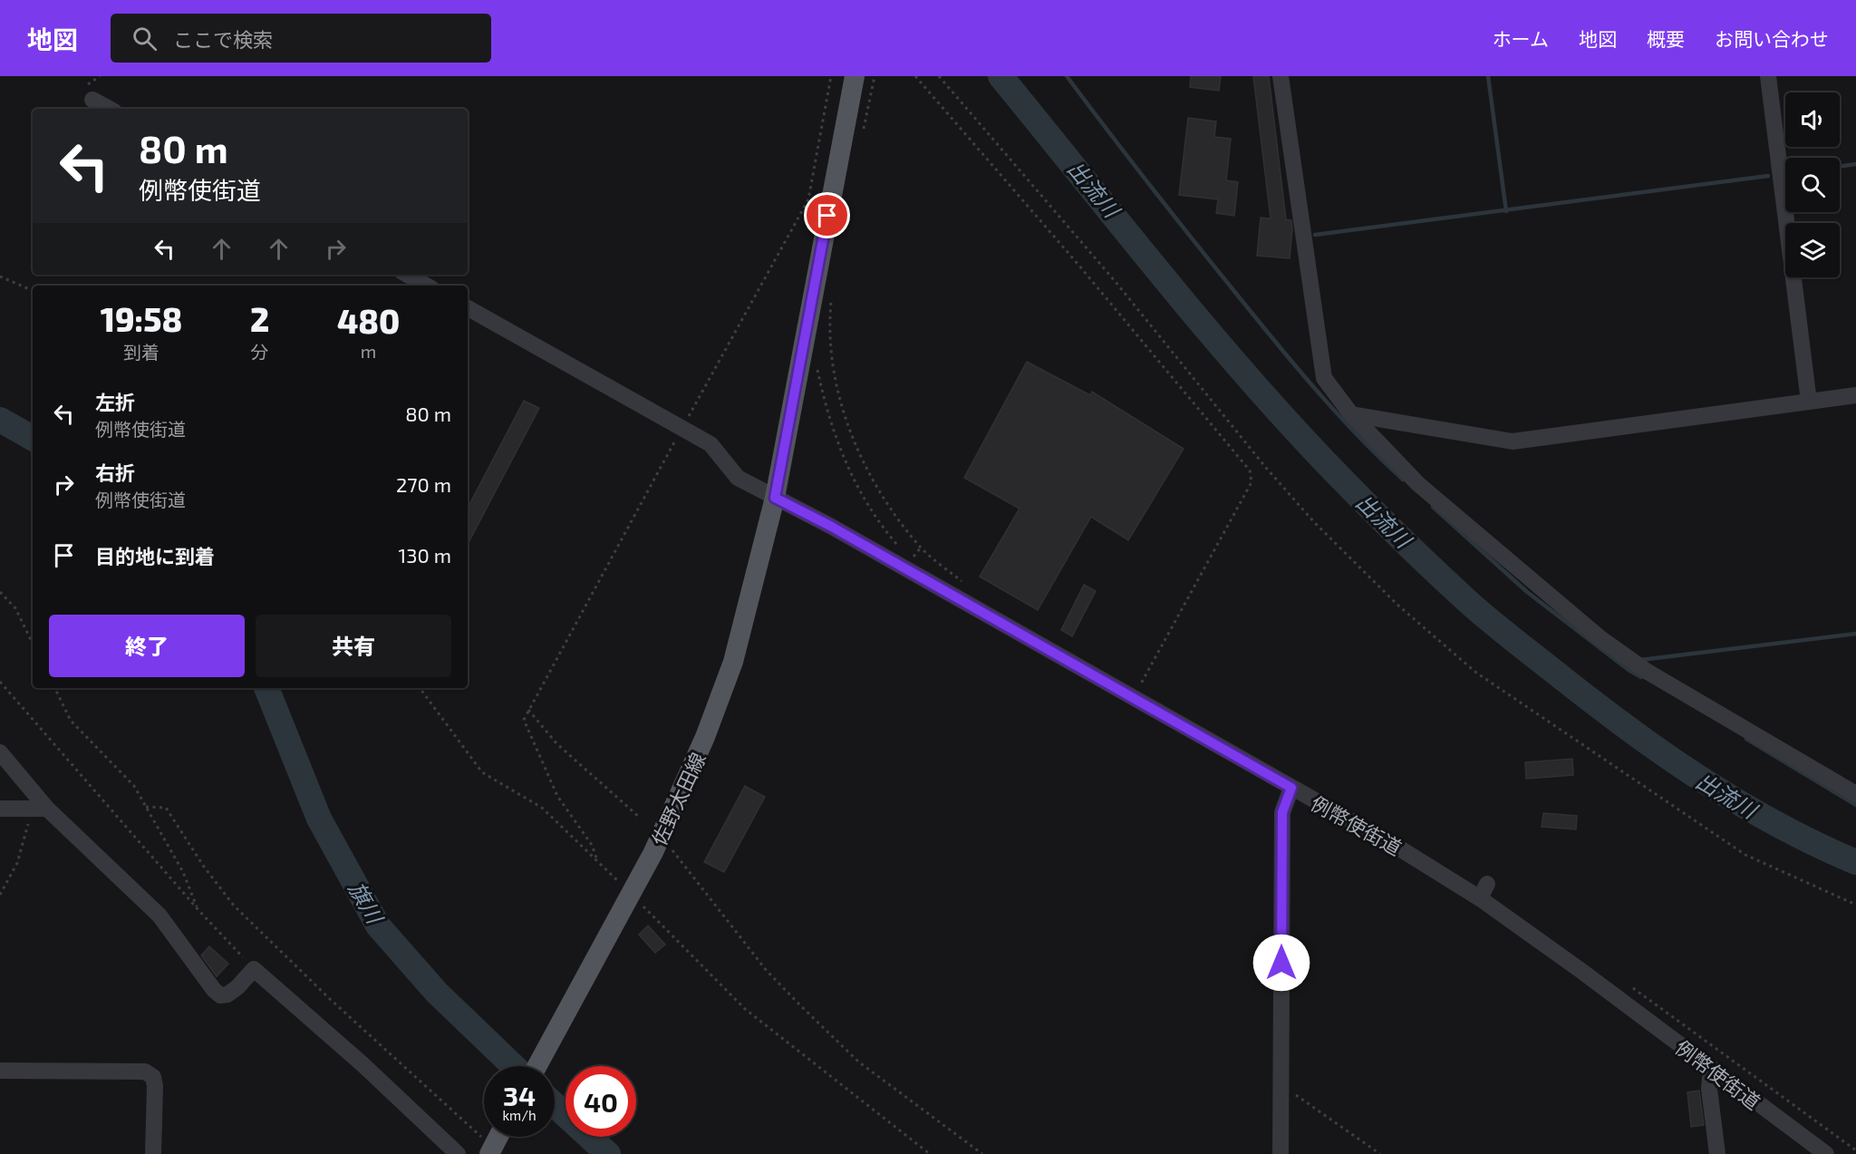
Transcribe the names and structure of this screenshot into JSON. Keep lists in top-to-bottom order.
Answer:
{
  "streets": {
    "main road": ["佐野太田線"],
    "street": ["例幣使街道"]
  },
  "crossings": [
    ["佐野太田線", "例幣使街道"]
  ],
  "water": ["出流川", "旗川"],
  "page": {
    "header": "地図",
    "search": "ここで検索",
    "nav": [
      "ホーム",
      "地図",
      "概要",
      "お問い合わせ"
    ],
    "turn": ["80 m", "例幣使街道"],
    "eta": [
      "19:58",
      "到着",
      "2",
      "分",
      "480",
      "m"
    ],
    "list": [
      {
        "name": "左折",
        "note": "例幣使街道",
        "value": "80 m"
      },
      {
        "name": "右折",
        "note": "例幣使街道",
        "value": "270 m"
      },
      {
        "name": "目的地に到着",
        "value": "130 m"
      }
    ],
    "buttons": ["終了", "共有"],
    "speed": "34 km/h",
    "limit": "40"
  }
}
